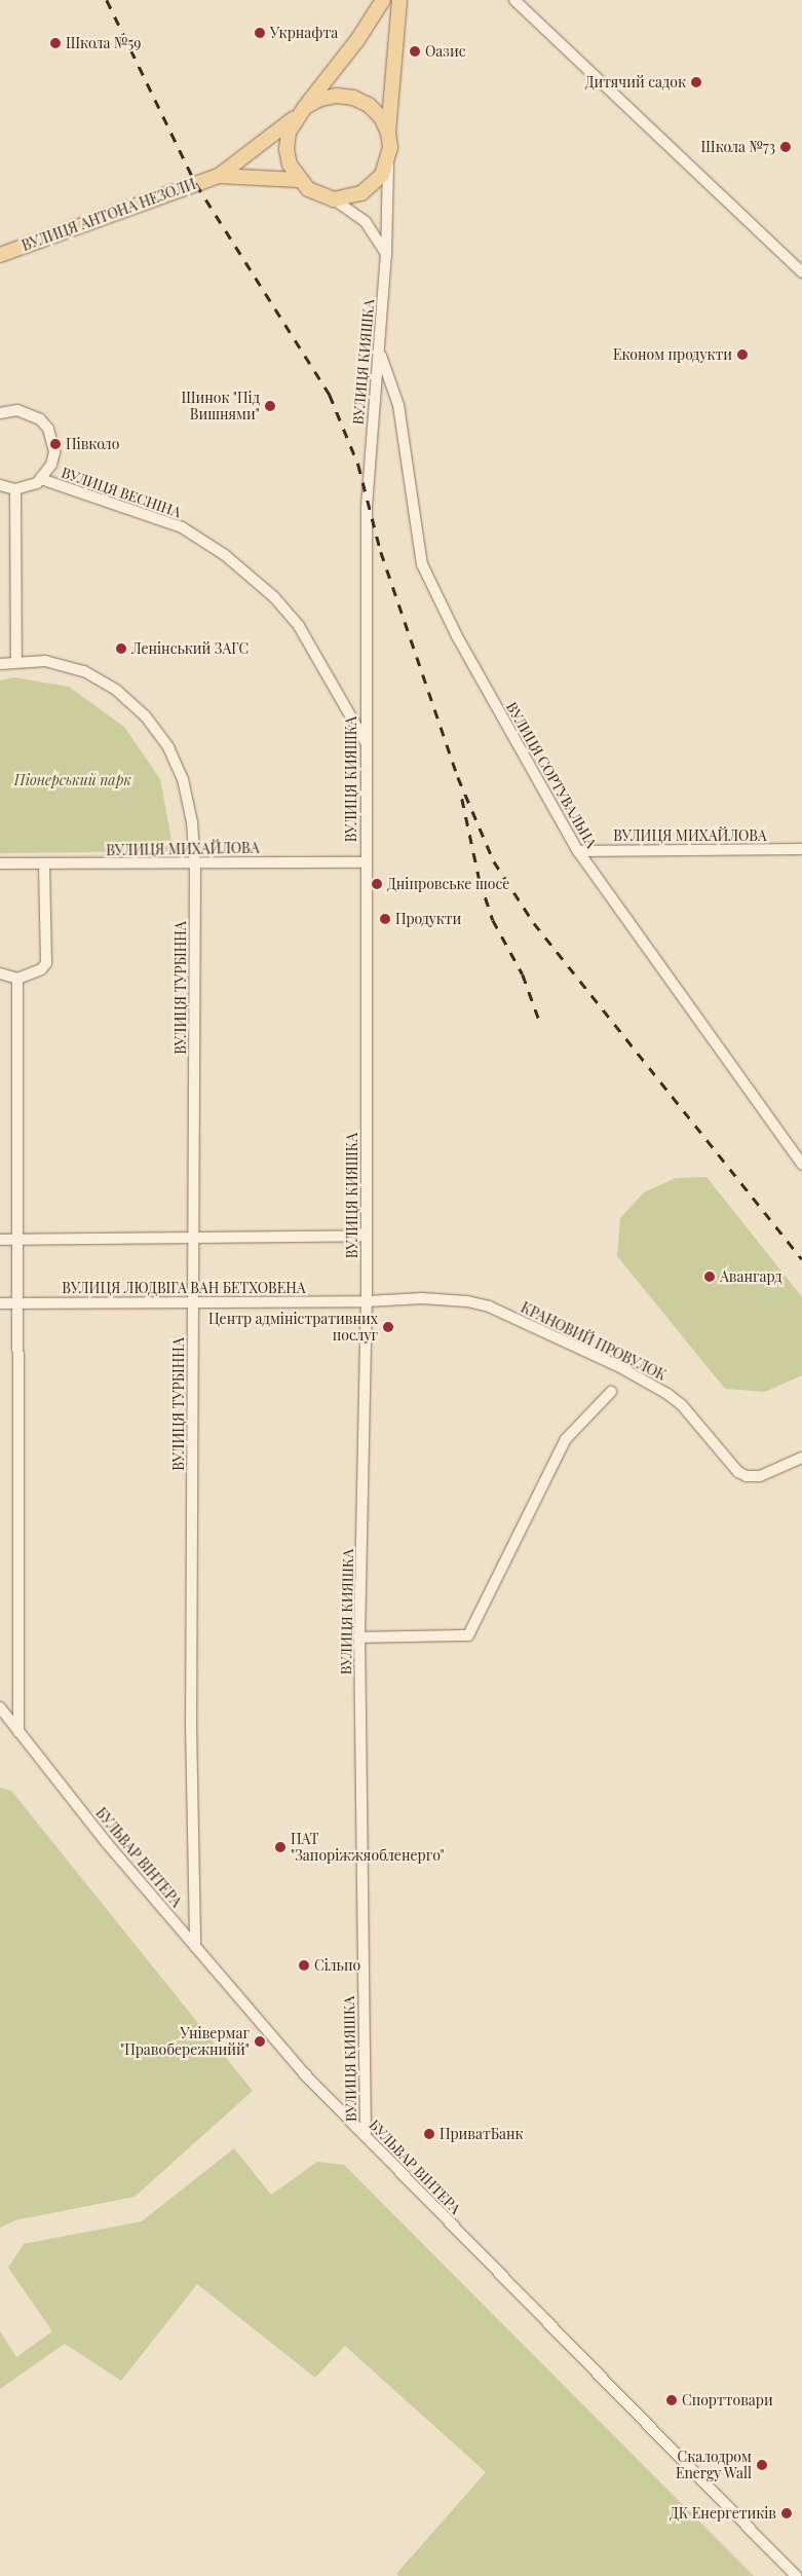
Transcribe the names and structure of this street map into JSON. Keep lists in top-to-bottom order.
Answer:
{
  "streets": {
    "main road": ["ВУЛИЦЯ АНТОНА НЕЗОЛИ"],
    "street": [
      "ВУЛИЦЯ КИЯШКА",
      "ВУЛИЦЯ ВЕСНІНА",
      "ВУЛИЦЯ СОРТУВАЛЬНА",
      "ВУЛИЦЯ МИХАЙЛОВА",
      "ВУЛИЦЯ ТУРБІННА",
      "ВУЛИЦЯ ЛЮДВІГА ВАН БЕТХОВЕНА",
      "КРАНОВИЙ ПРОВУЛОК",
      "БУЛЬВАР ВІНТЕРА"
    ]
  },
  "crossings": [
    ["ВУЛИЦЯ КИЯШКА", "ВУЛИЦЯ ВЕСНІНА"],
    ["ВУЛИЦЯ КИЯШКА", "ВУЛИЦЯ СОРТУВАЛЬНА"],
    ["ВУЛИЦЯ КИЯШКА", "ВУЛИЦЯ МИХАЙЛОВА"],
    ["ВУЛИЦЯ КИЯШКА", "ВУЛИЦЯ ЛЮДВІГА ВАН БЕТХОВЕНА"],
    ["ВУЛИЦЯ КИЯШКА", "КРАНОВИЙ ПРОВУЛОК"],
    ["ВУЛИЦЯ КИЯШКА", "БУЛЬВАР ВІНТЕРА"],
    ["ВУЛИЦЯ СОРТУВАЛЬНА", "ВУЛИЦЯ МИХАЙЛОВА"],
    ["ВУЛИЦЯ МИХАЙЛОВА", "ВУЛИЦЯ ТУРБІННА"],
    ["ВУЛИЦЯ ТУРБІННА", "ВУЛИЦЯ ЛЮДВІГА ВАН БЕТХОВЕНА"],
    ["ВУЛИЦЯ ТУРБІННА", "БУЛЬВАР ВІНТЕРА"],
    ["ВУЛИЦЯ ЛЮДВІГА ВАН БЕТХОВЕНА", "КРАНОВИЙ ПРОВУЛОК"]
  ],
  "parks": ["Піонерський парк"],
  "places": [
    "Укрнафта",
    "Школа №59",
    "Оазис",
    "Дитячий садок",
    "Школа №73",
    "Економ продукти",
    "Шинок \"Під Вишнями\"",
    "Півколо",
    "Ленінський ЗАГС",
    "Дніпровське шосе",
    "Продукти",
    "Авангард",
    "Центр адміністративних послуг",
    "ПАТ \"Запоріжжяобленерго\"",
    "Сільпо",
    "Універмаг \"Правобережнийй\"",
    "ПриватБанк",
    "Спорттовари",
    "Скалодром Energy Wall",
    "ДК Енергетиків"
  ]
}
